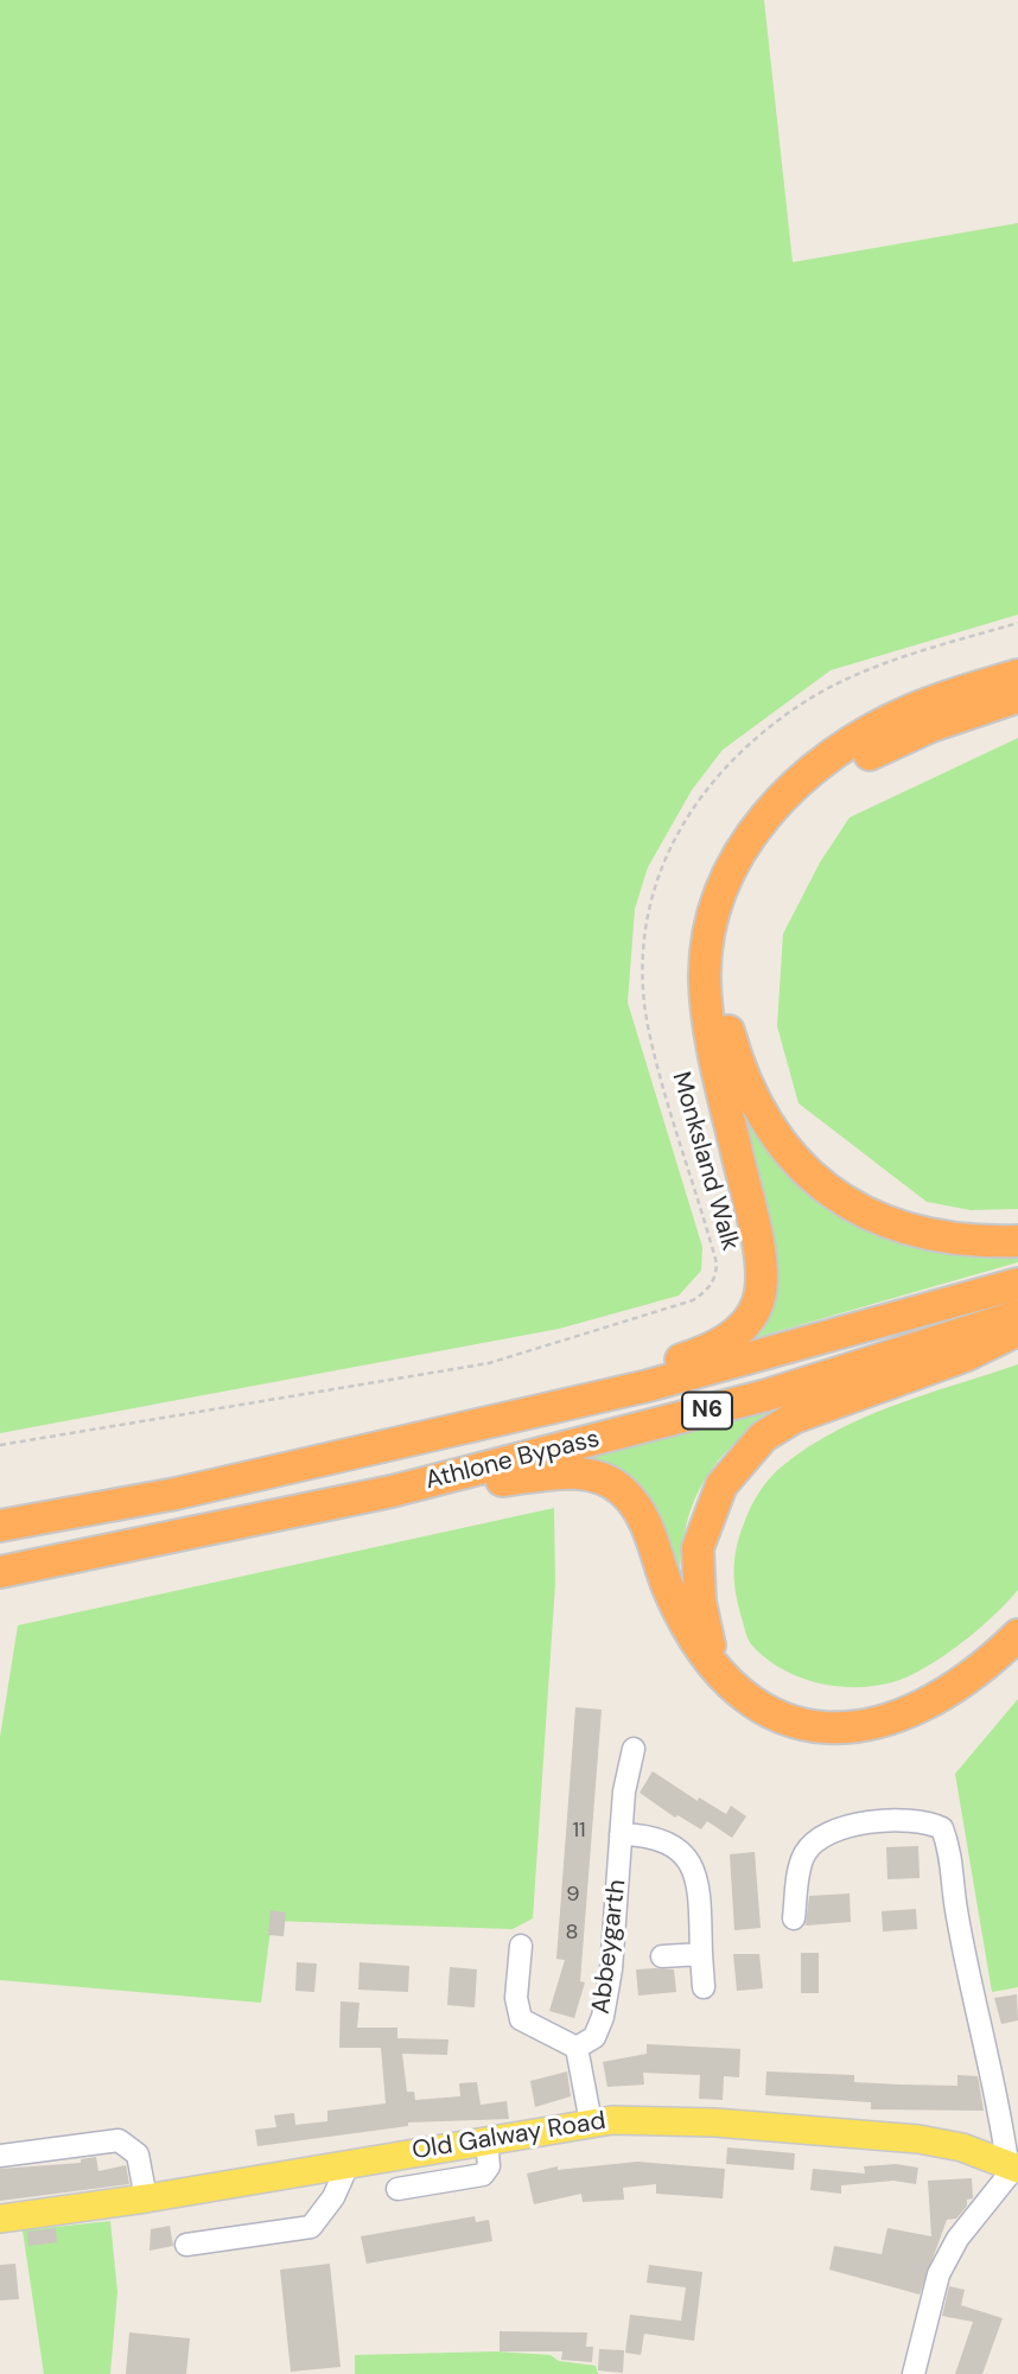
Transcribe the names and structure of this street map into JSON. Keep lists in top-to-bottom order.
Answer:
{
  "streets": {
    "highway": ["N6", "Athlone Bypass"],
    "main road": ["Old Galway Road"],
    "street": ["Abbeygarth"],
    "path": ["Monksland Walk"]
  },
  "crossings": [
    ["Abbeygarth", "Old Galway Road"]
  ],
  "house_numbers": ["11", "9", "8"]
}
